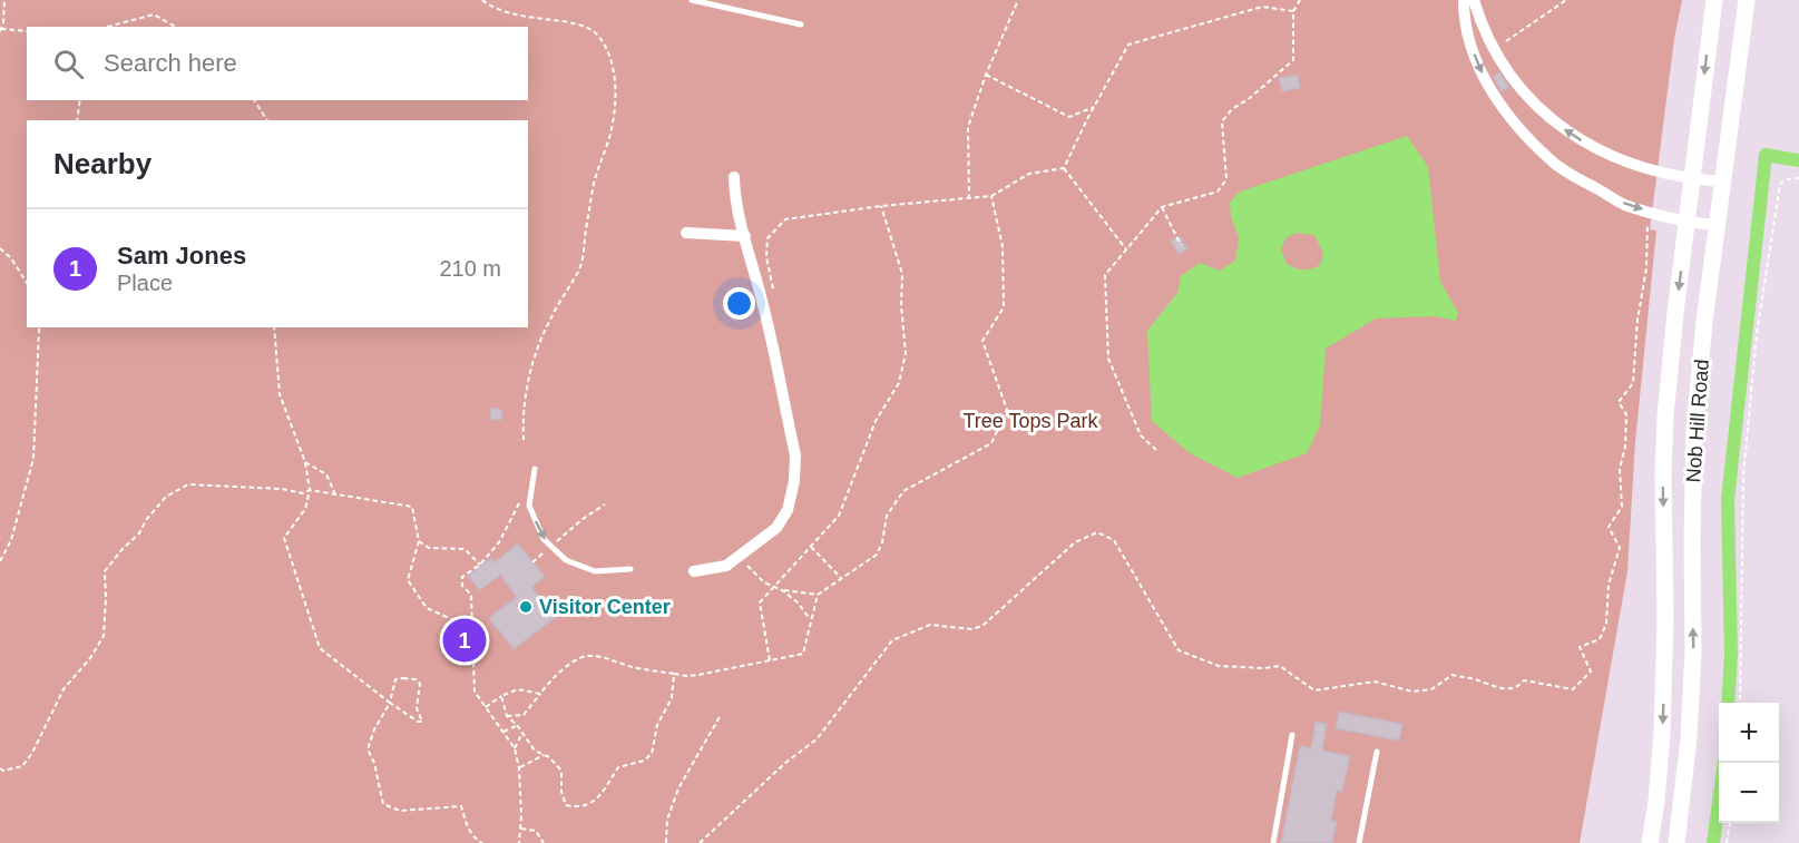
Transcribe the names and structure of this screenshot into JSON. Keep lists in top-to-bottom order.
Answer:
{
  "streets": {
    "main road": ["Nob Hill Road"]
  },
  "parks": ["Tree Tops Park"],
  "places": ["Visitor Center"],
  "page": {
    "search": "Search here",
    "heading": "Nearby",
    "list": [
      {
        "mark": "1",
        "name": "Sam Jones",
        "note": "Place",
        "value": "210 m"
      }
    ],
    "pins": "1",
    "map_buttons": ["+", "−"]
  }
}
